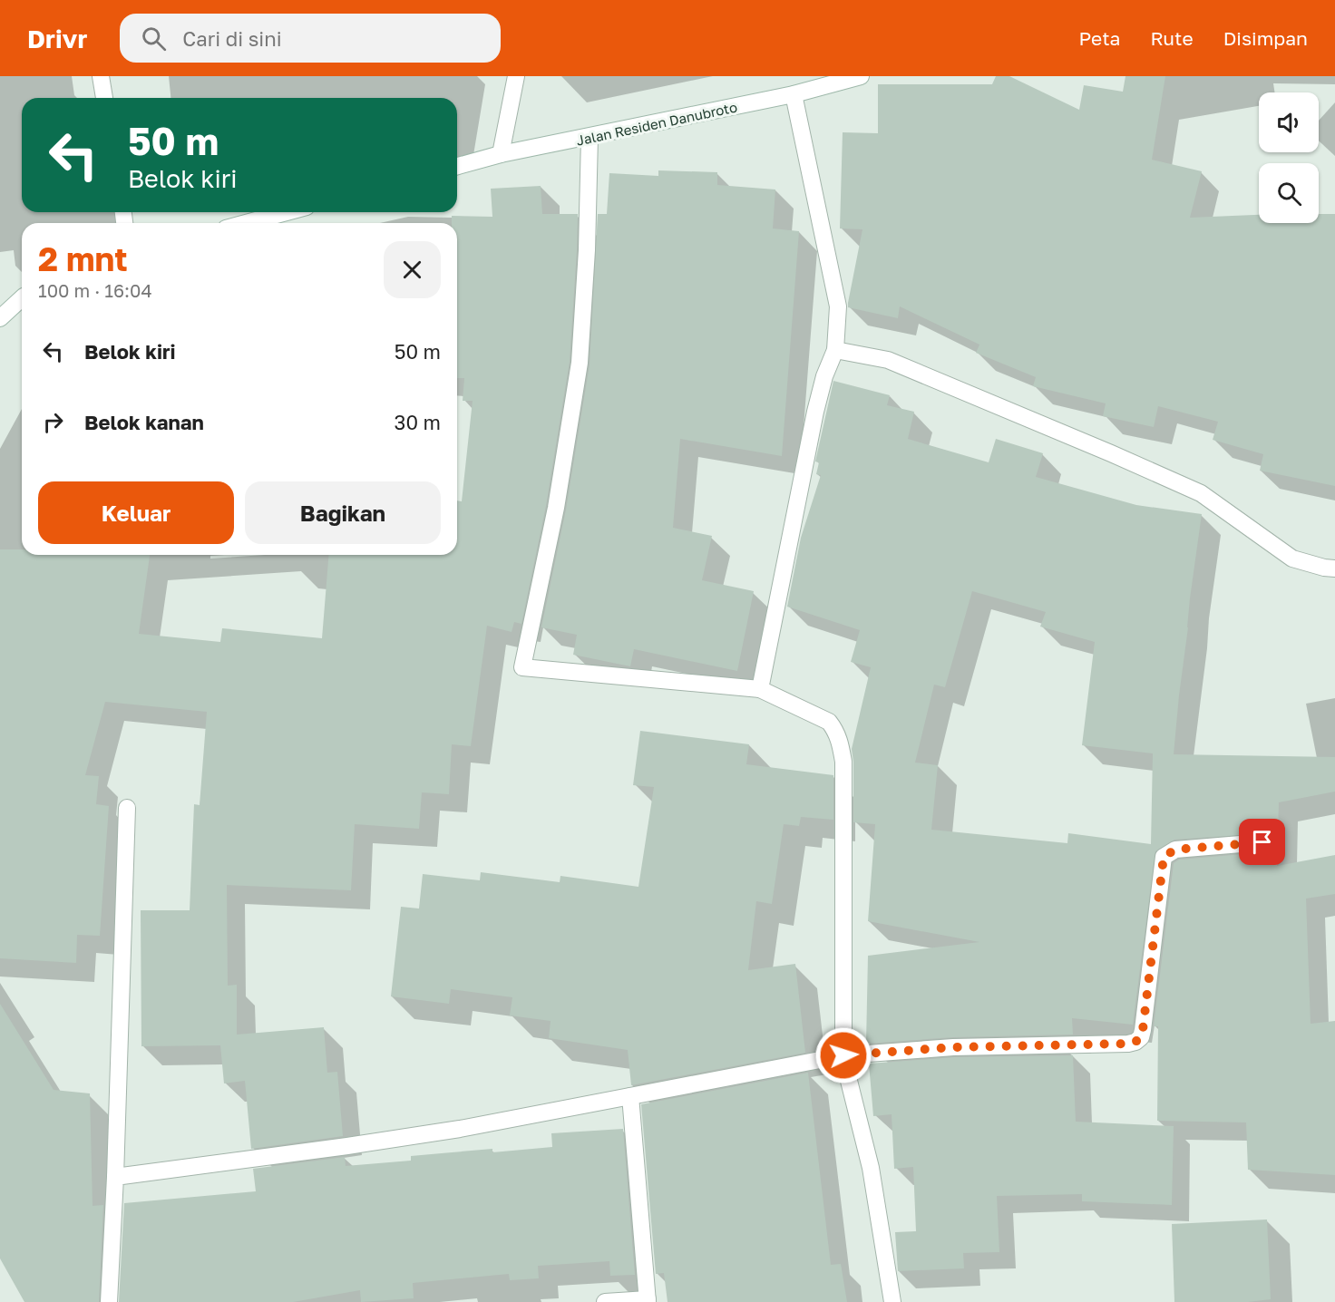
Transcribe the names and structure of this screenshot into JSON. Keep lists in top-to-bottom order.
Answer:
{
  "streets": {
    "street": ["Jalan Residen Danubroto"]
  },
  "page": {
    "header": "Drivr",
    "search": "Cari di sini",
    "nav": ["Peta", "Rute", "Disimpan"],
    "turn": ["50 m", "Belok kiri"],
    "heading": ["2 mnt", "100 m · 16:04"],
    "list": [
      {
        "name": "Belok kiri",
        "value": "50 m"
      },
      {
        "name": "Belok kanan",
        "value": "30 m"
      }
    ],
    "buttons": ["Keluar", "Bagikan"]
  }
}
